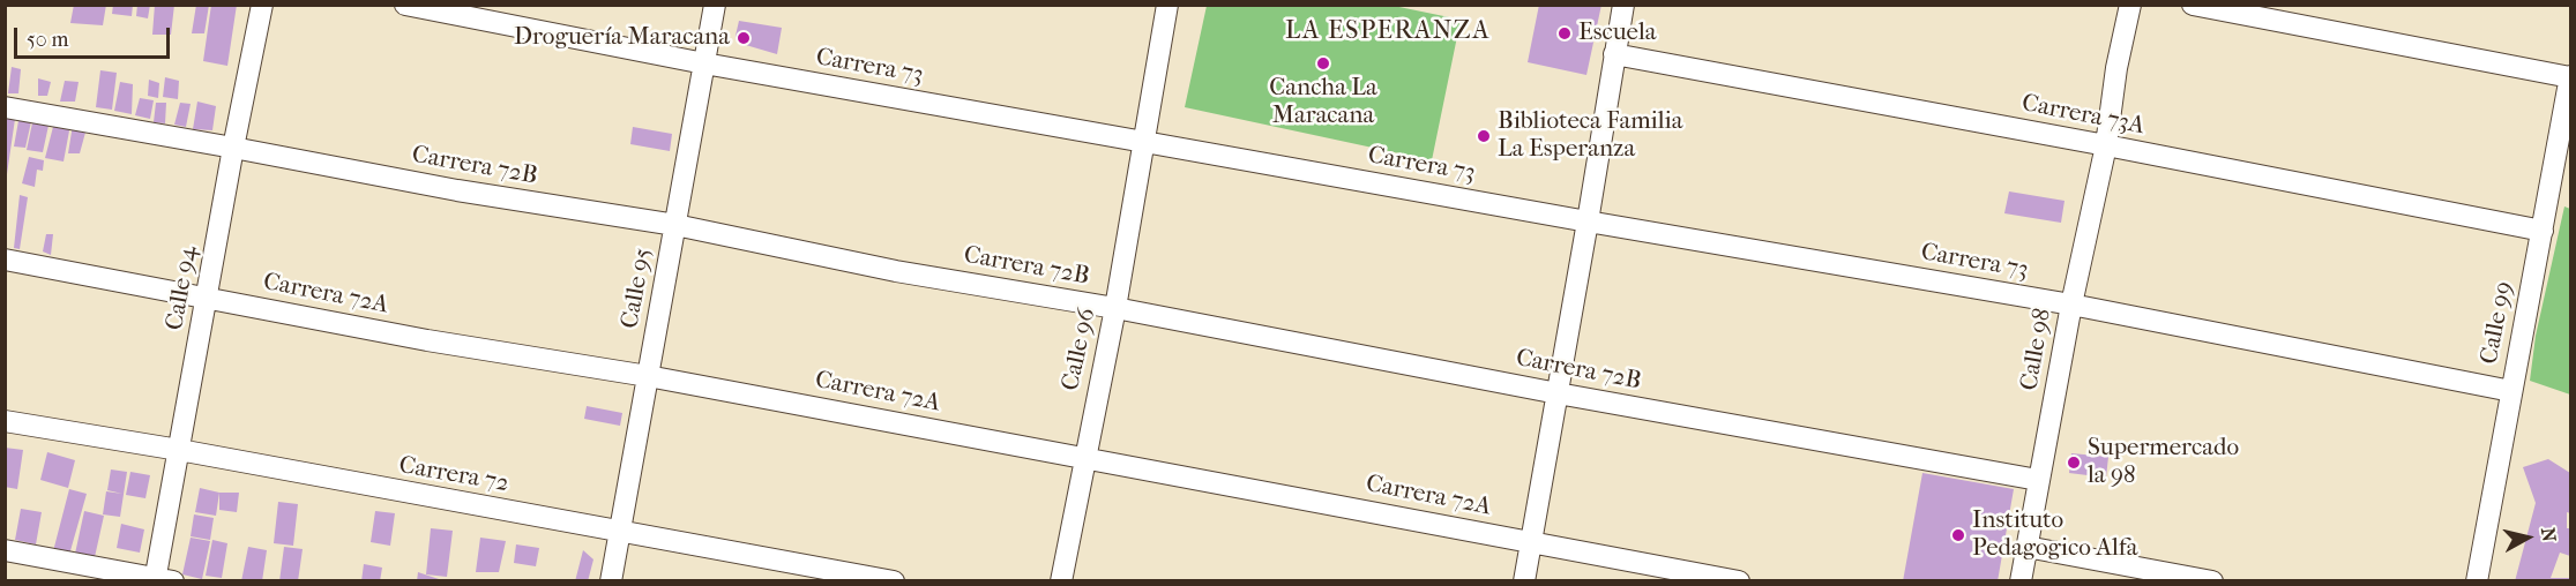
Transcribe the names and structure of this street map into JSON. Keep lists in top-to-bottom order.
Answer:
{
  "streets": {
    "street": [
      "Carrera 73",
      "Carrera 73A",
      "Carrera 72B",
      "Calle 94",
      "Calle 95",
      "Carrera 72A",
      "Calle 99",
      "Calle 96",
      "Calle 98",
      "Carrera 72"
    ]
  },
  "crossings": [
    ["Carrera 73", "Calle 95"],
    ["Carrera 73", "Calle 99"],
    ["Carrera 73", "Calle 96"],
    ["Carrera 73", "Calle 98"],
    ["Carrera 73A", "Calle 99"],
    ["Carrera 73A", "Calle 98"],
    ["Carrera 72B", "Calle 94"],
    ["Carrera 72B", "Calle 95"],
    ["Carrera 72B", "Calle 96"],
    ["Carrera 72B", "Calle 98"],
    ["Calle 94", "Carrera 72A"],
    ["Calle 94", "Carrera 72"],
    ["Calle 95", "Carrera 72A"],
    ["Calle 95", "Carrera 72"],
    ["Carrera 72A", "Calle 96"]
  ],
  "districts": ["LA ESPERANZA"],
  "places": [
    "Escuela",
    "Droguería Maracana",
    "Cancha La Maracana",
    "Biblioteca Familia La Esperanza",
    "Supermercado la 98",
    "Instituto Pedagogico Alfa"
  ],
  "scale_bar": "50 m",
  "north": "right"
}
